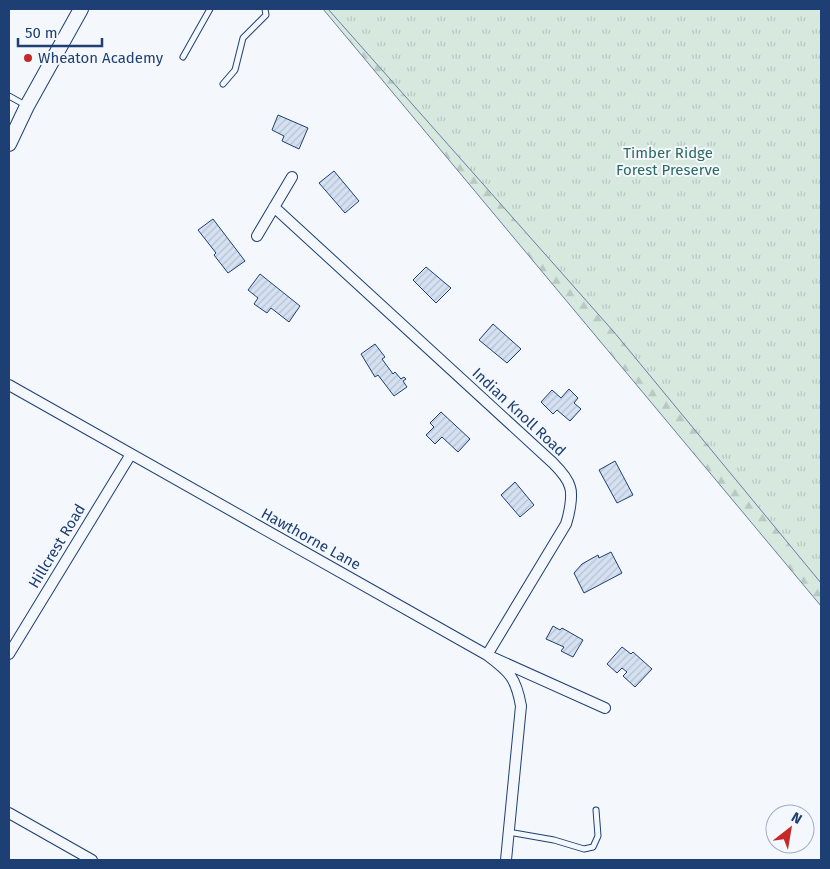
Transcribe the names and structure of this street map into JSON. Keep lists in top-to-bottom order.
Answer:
{
  "streets": {
    "street": ["Indian Knoll Road", "Hawthorne Lane", "Hillcrest Road"]
  },
  "crossings": [
    ["Indian Knoll Road", "Hawthorne Lane"],
    ["Hawthorne Lane", "Hillcrest Road"]
  ],
  "parks": ["Timber Ridge Forest Preserve"],
  "places": ["Wheaton Academy"],
  "scale_bar": "50 m",
  "north": "top right"
}
